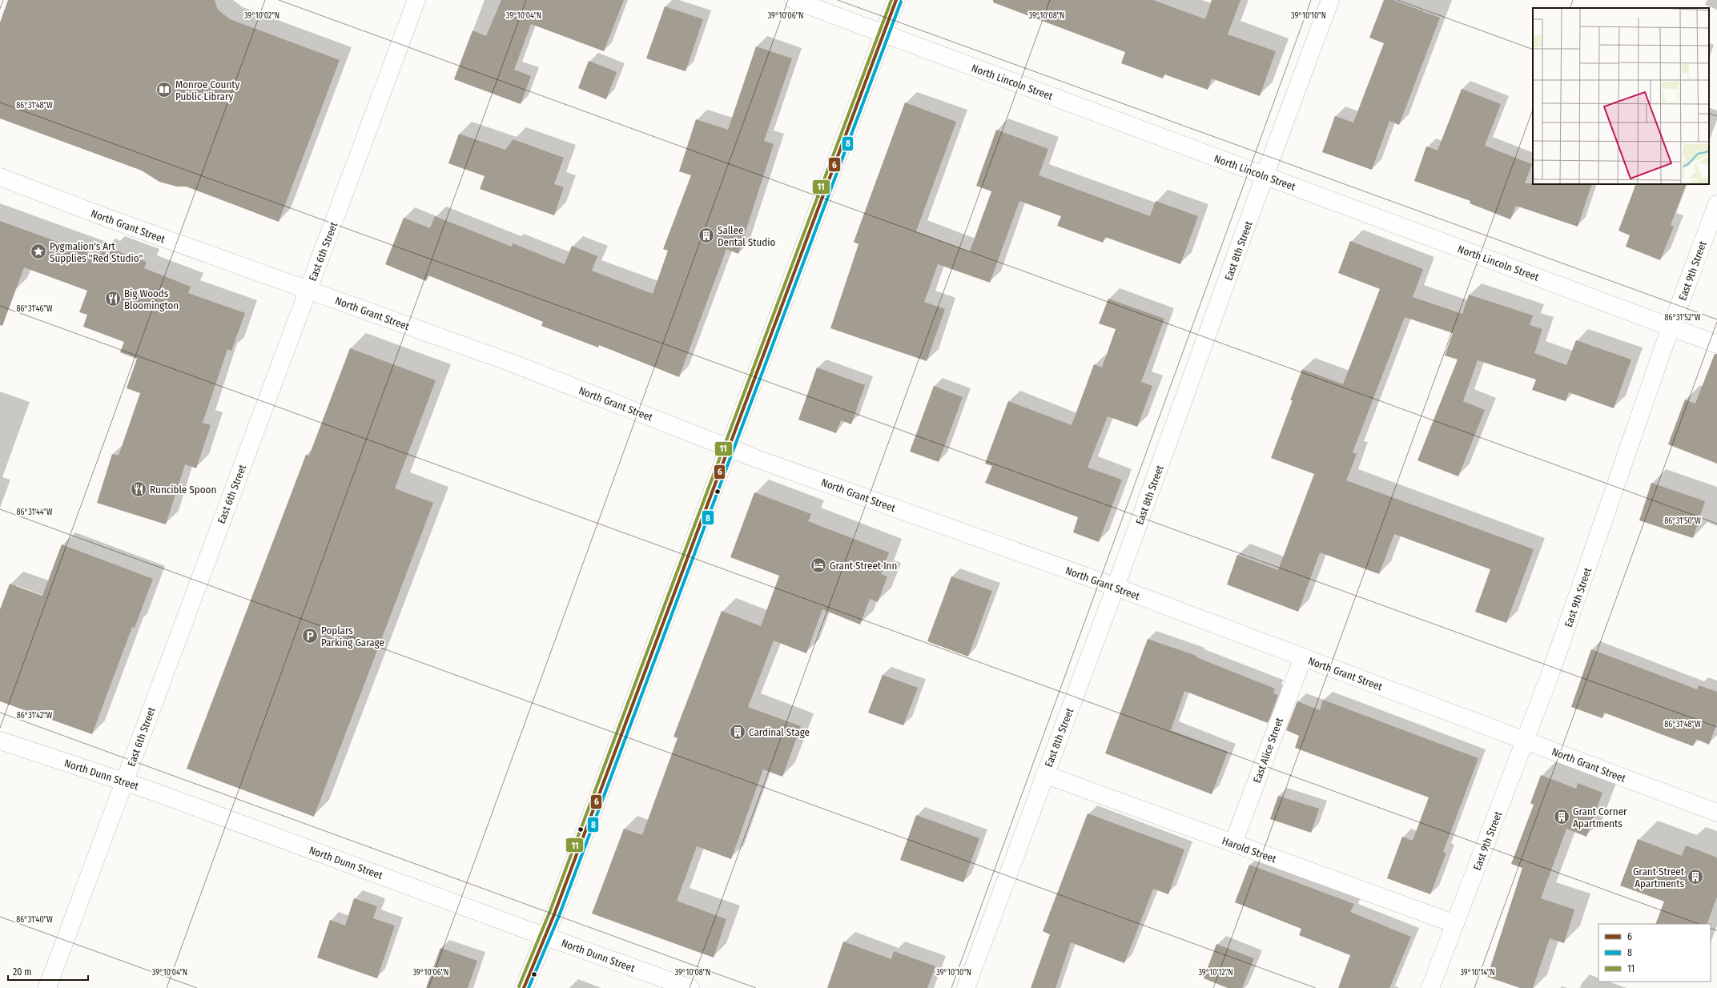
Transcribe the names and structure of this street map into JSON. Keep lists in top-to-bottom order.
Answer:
{
  "streets": {
    "street": [
      "North Lincoln Street",
      "North Grant Street",
      "East 8th Street",
      "East 6th Street",
      "East 9th Street",
      "East Alice Street",
      "North Dunn Street",
      "Harold Street"
    ]
  },
  "crossings": [
    ["North Lincoln Street", "East 8th Street"],
    ["North Lincoln Street", "East 9th Street"],
    ["North Grant Street", "East 8th Street"],
    ["North Grant Street", "East 6th Street"],
    ["North Grant Street", "East 9th Street"],
    ["North Grant Street", "East Alice Street"],
    ["East 8th Street", "Harold Street"],
    ["East 6th Street", "North Dunn Street"],
    ["East 9th Street", "Harold Street"],
    ["East Alice Street", "Harold Street"]
  ],
  "places": {
    "library": ["Monroe County Public Library"],
    "building": [
      "Sallee Dental Studio",
      "Cardinal Stage",
      "Grant Corner Apartments",
      "Grant Street Apartments"
    ],
    "place": ["Pygmalion's Art Supplies \"Red Studio\""],
    "restaurant": ["Big Woods Bloomington", "Runcible Spoon"],
    "hotel": ["Grant Street Inn"],
    "parking": ["Poplars Parking Garage"]
  },
  "lines": ["transit line 6", "transit line 11", "transit line 8"],
  "legend": ["6", "8", "11"],
  "scale_bar": "20 m",
  "coordinates": [
    "39°10'04\"N",
    "39°10'06\"N",
    "39°10'08\"N",
    "39°10'10\"N",
    "39°10'02\"N",
    "86°31'48\"W",
    "86°31'46\"W",
    "86°31'52\"W",
    "86°31'44\"W",
    "86°31'50\"W",
    "86°31'42\"W",
    "86°31'40\"W",
    "39°10'12\"N",
    "39°10'14\"N"
  ]
}
